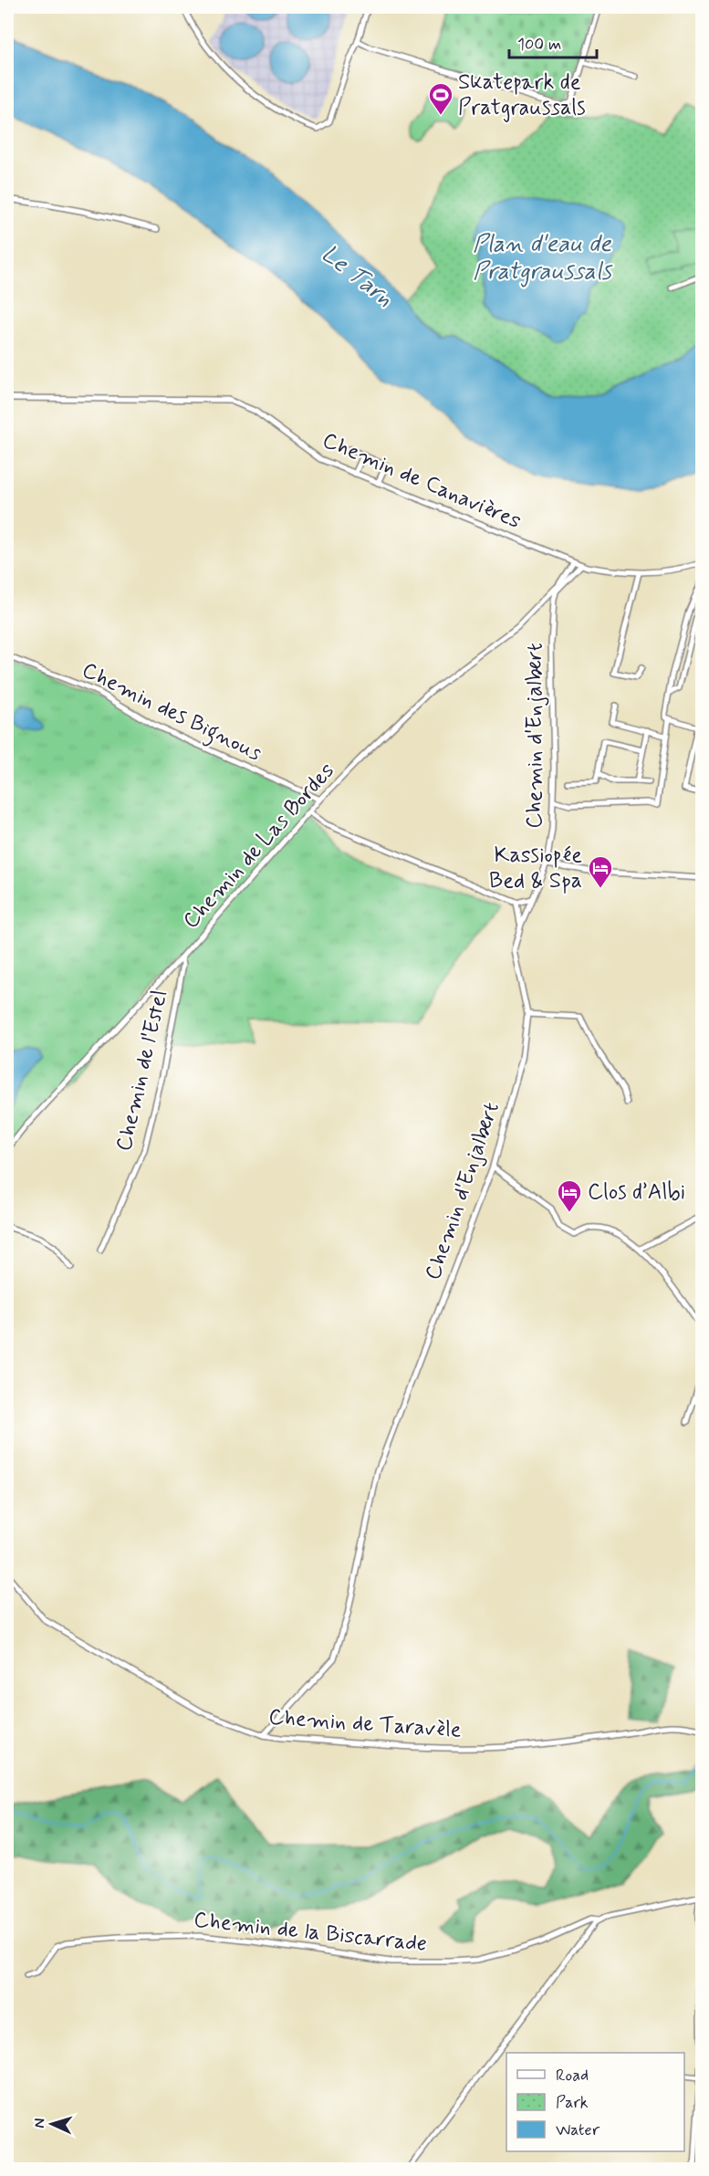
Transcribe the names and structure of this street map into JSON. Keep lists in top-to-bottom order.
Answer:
{
  "streets": {
    "street": [
      "Chemin de Canavières",
      "Chemin des Bignous",
      "Chemin d'Enjalbert",
      "Chemin de Las Bordes",
      "Chemin de l'Estel",
      "Chemin de Taravèle",
      "Chemin de la Biscarrade"
    ]
  },
  "crossings": [
    ["Chemin de Canavières", "Chemin d'Enjalbert"],
    ["Chemin des Bignous", "Chemin de Las Bordes"],
    ["Chemin d'Enjalbert", "Chemin de Las Bordes"],
    ["Chemin d'Enjalbert", "Chemin de Taravèle"],
    ["Chemin de Las Bordes", "Chemin de l'Estel"]
  ],
  "water": ["Plan d'eau de Pratgraussals", "Le Tarn"],
  "places": {
    "sports": ["Skatepark de Pratgraussals"],
    "hotel": ["Kassiopée Bed & Spa", "Clos d’Albi"]
  },
  "legend": ["Road", "Park", "Water"],
  "scale_bar": "100 m",
  "north": "left"
}
